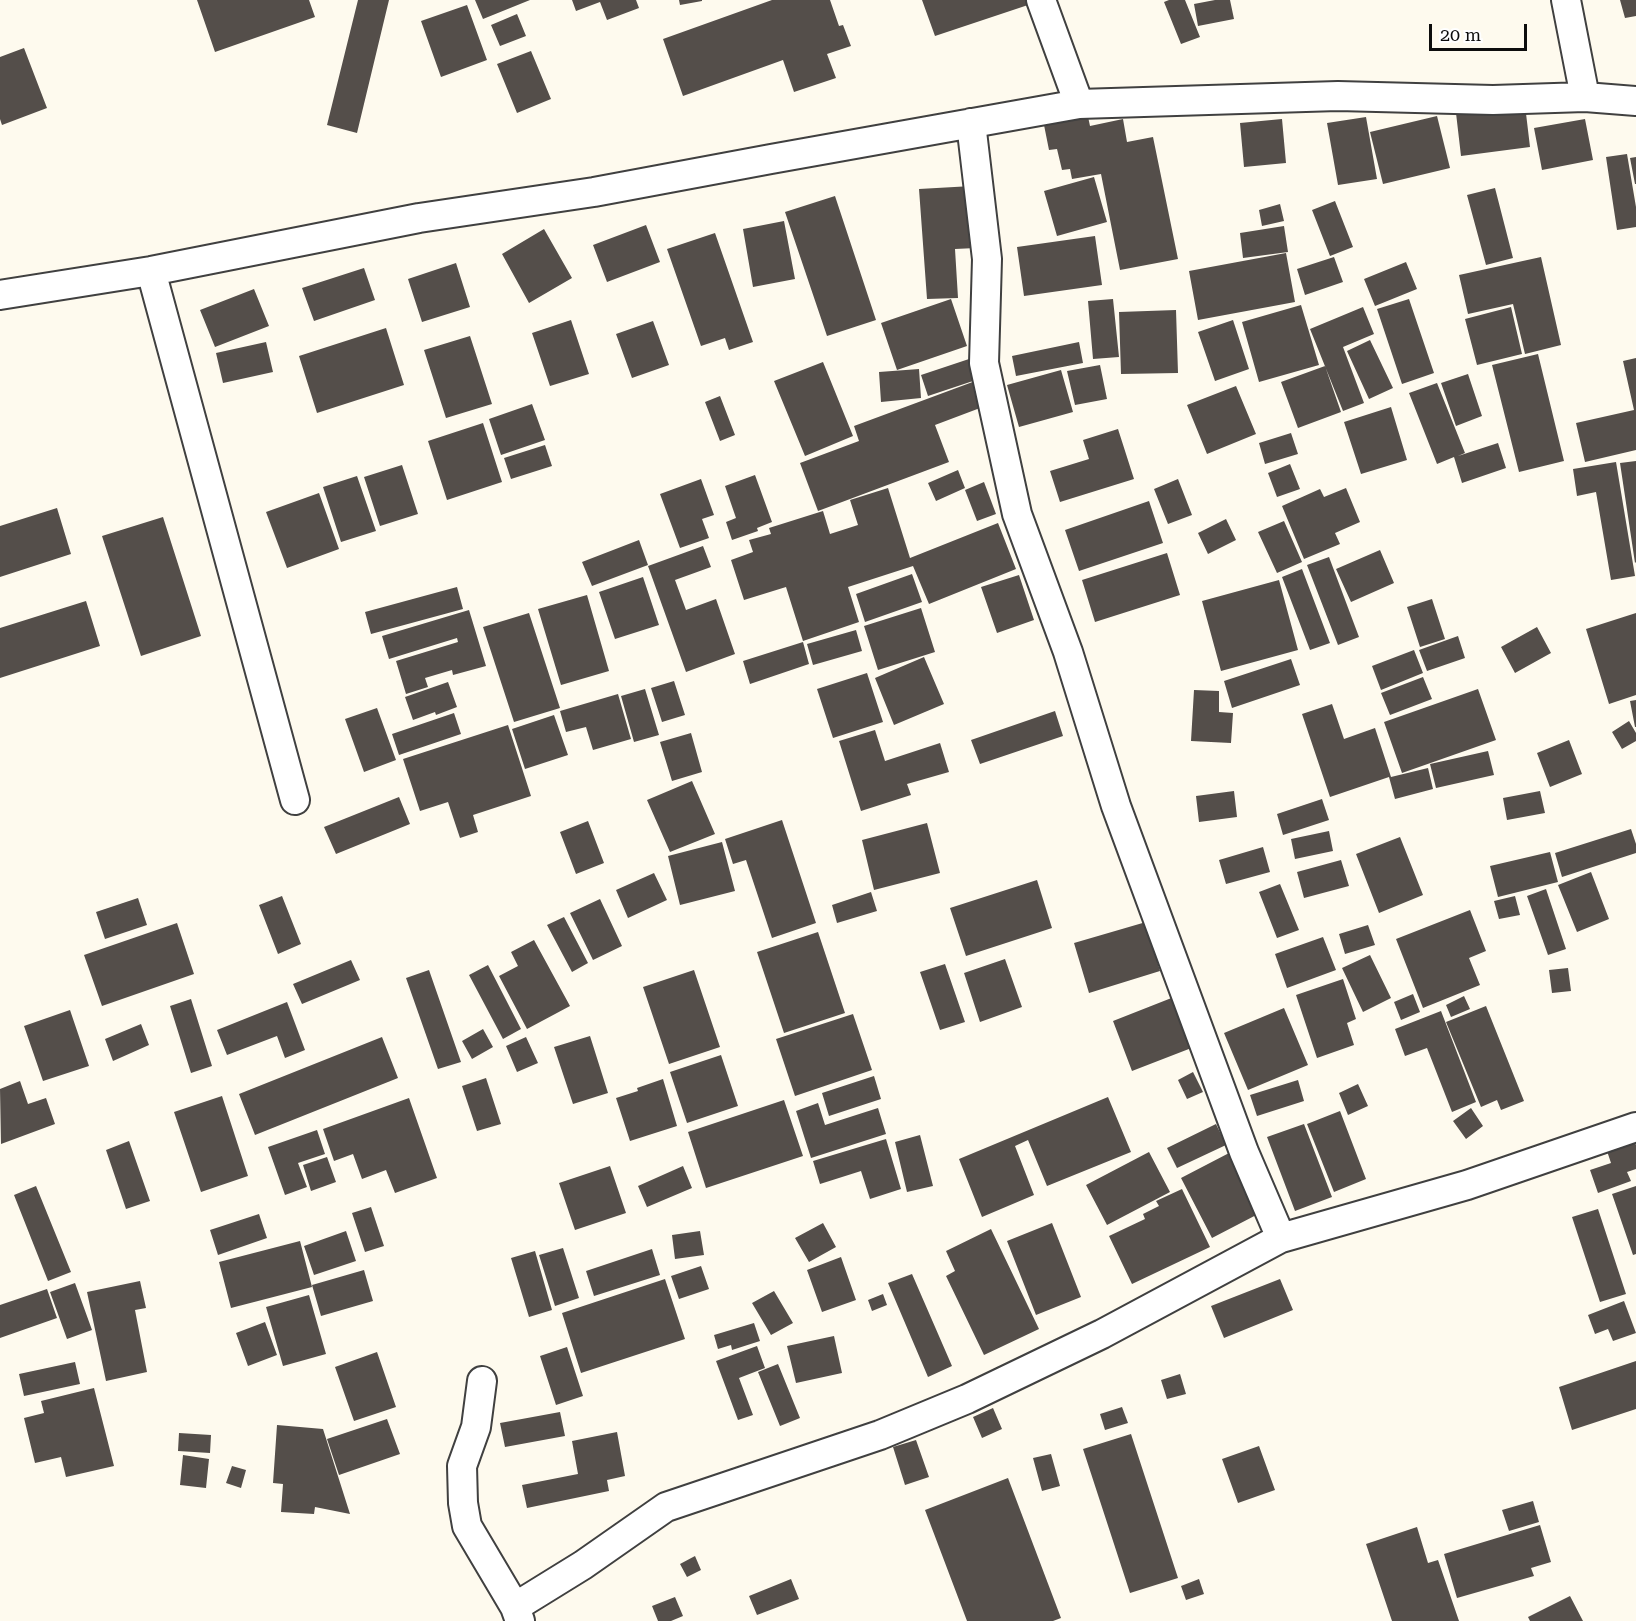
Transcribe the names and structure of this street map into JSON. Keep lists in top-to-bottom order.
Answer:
{
  "scale_bar": "20 m"
}
